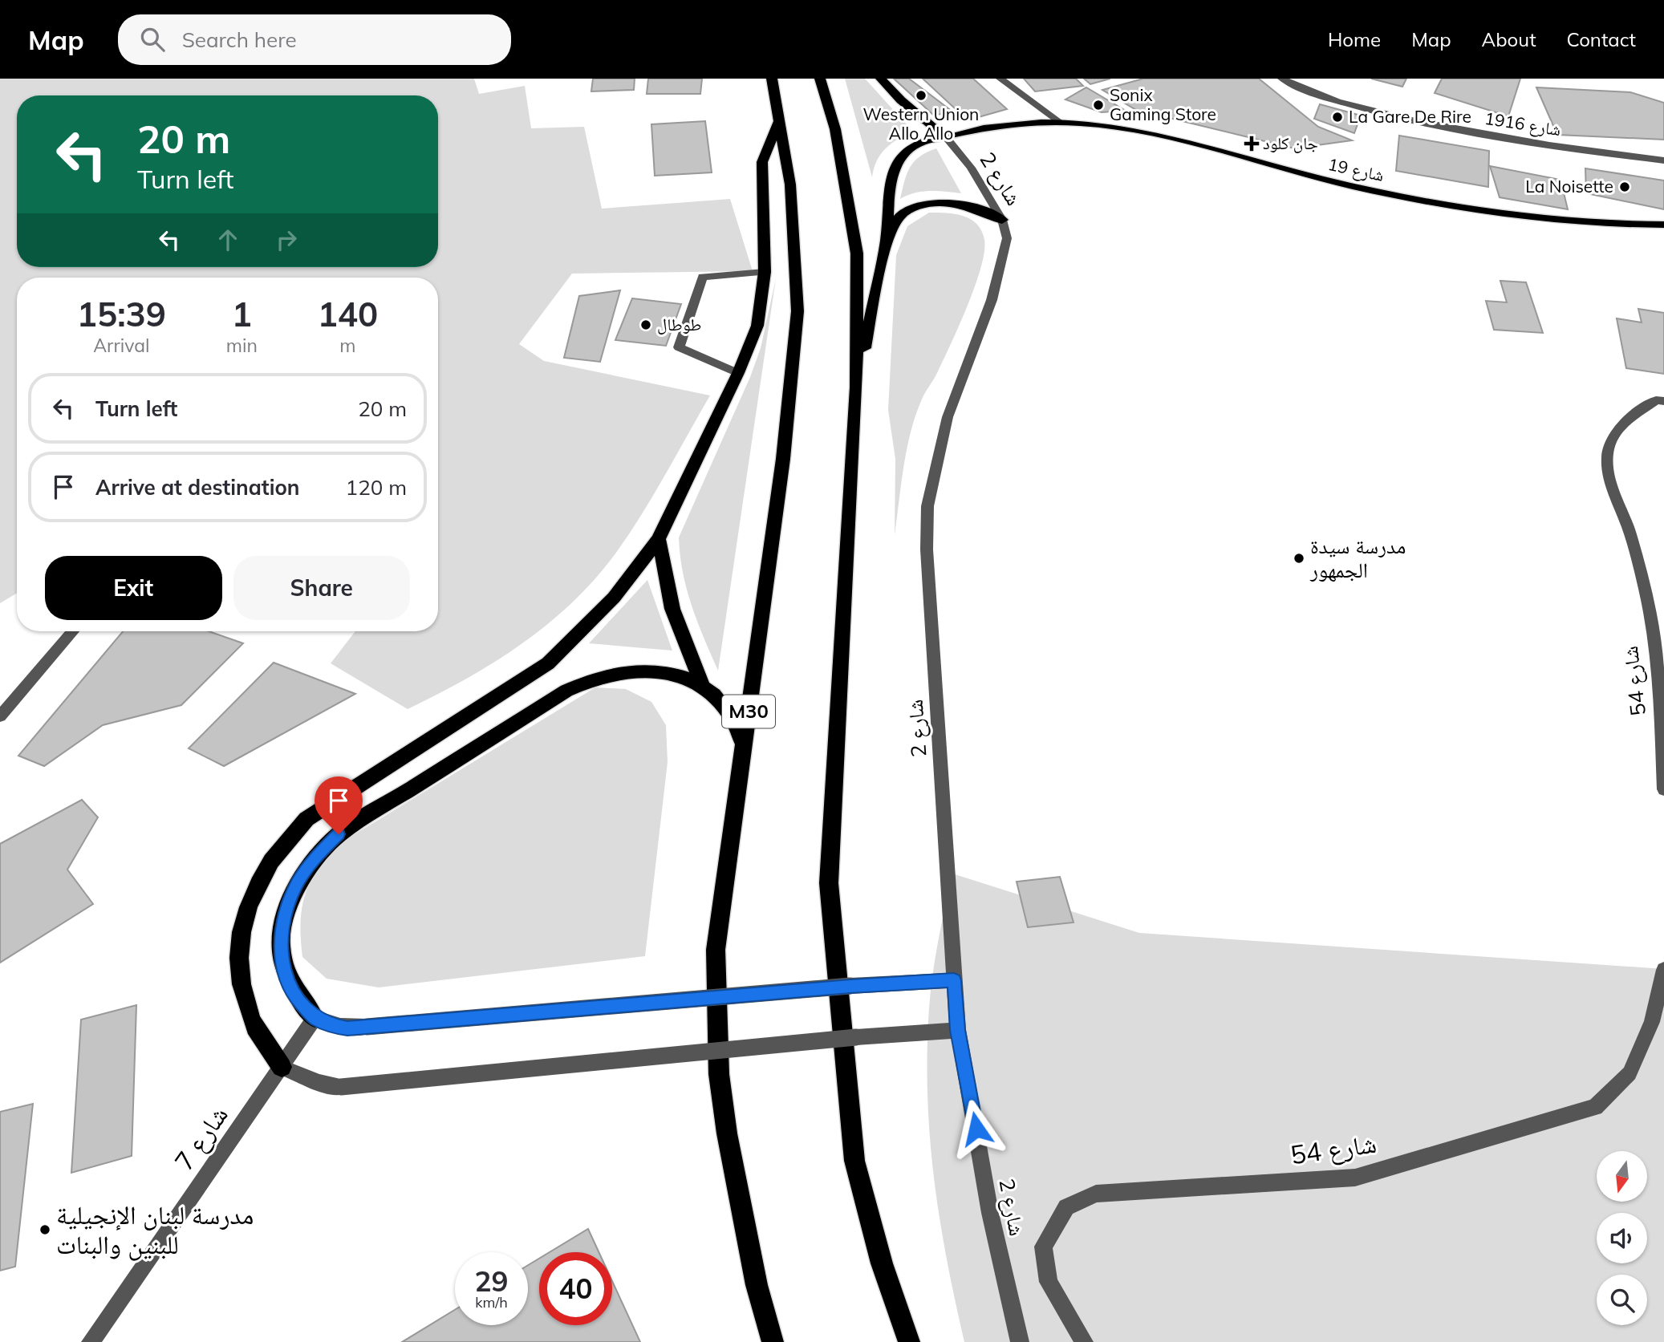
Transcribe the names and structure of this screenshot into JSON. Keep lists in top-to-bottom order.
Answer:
{
  "streets": {
    "highway": ["M30"],
    "main road": ["شارع 19"],
    "street": [
      "شارع 1916",
      "شارع 2",
      "شارع 54",
      "شارع 7"
    ]
  },
  "crossings": [
    ["شارع 19", "شارع 2"]
  ],
  "places": {
    "other": [
      "Western Union Allo Allo",
      "Sonix Gaming Store",
      "La Gare De Rire",
      "La Noisette",
      "طوطال",
      "مدرسة سيدة الجمهور",
      "مدرسة لبنان الإنجيلية للبنين والبنات"
    ],
    "health": ["جان كلود"]
  },
  "north": "bottom",
  "page": {
    "header": "Map",
    "search": "Search here",
    "nav": [
      "Home",
      "Map",
      "About",
      "Contact"
    ],
    "turn": ["20 m", "Turn left"],
    "eta": [
      "15:39",
      "Arrival",
      "1",
      "min",
      "140",
      "m"
    ],
    "list": [
      {
        "name": "Turn left",
        "value": "20 m"
      },
      {
        "name": "Arrive at destination",
        "value": "120 m"
      }
    ],
    "buttons": ["Exit", "Share"],
    "speed": "29 km/h",
    "limit": "40"
  }
}
